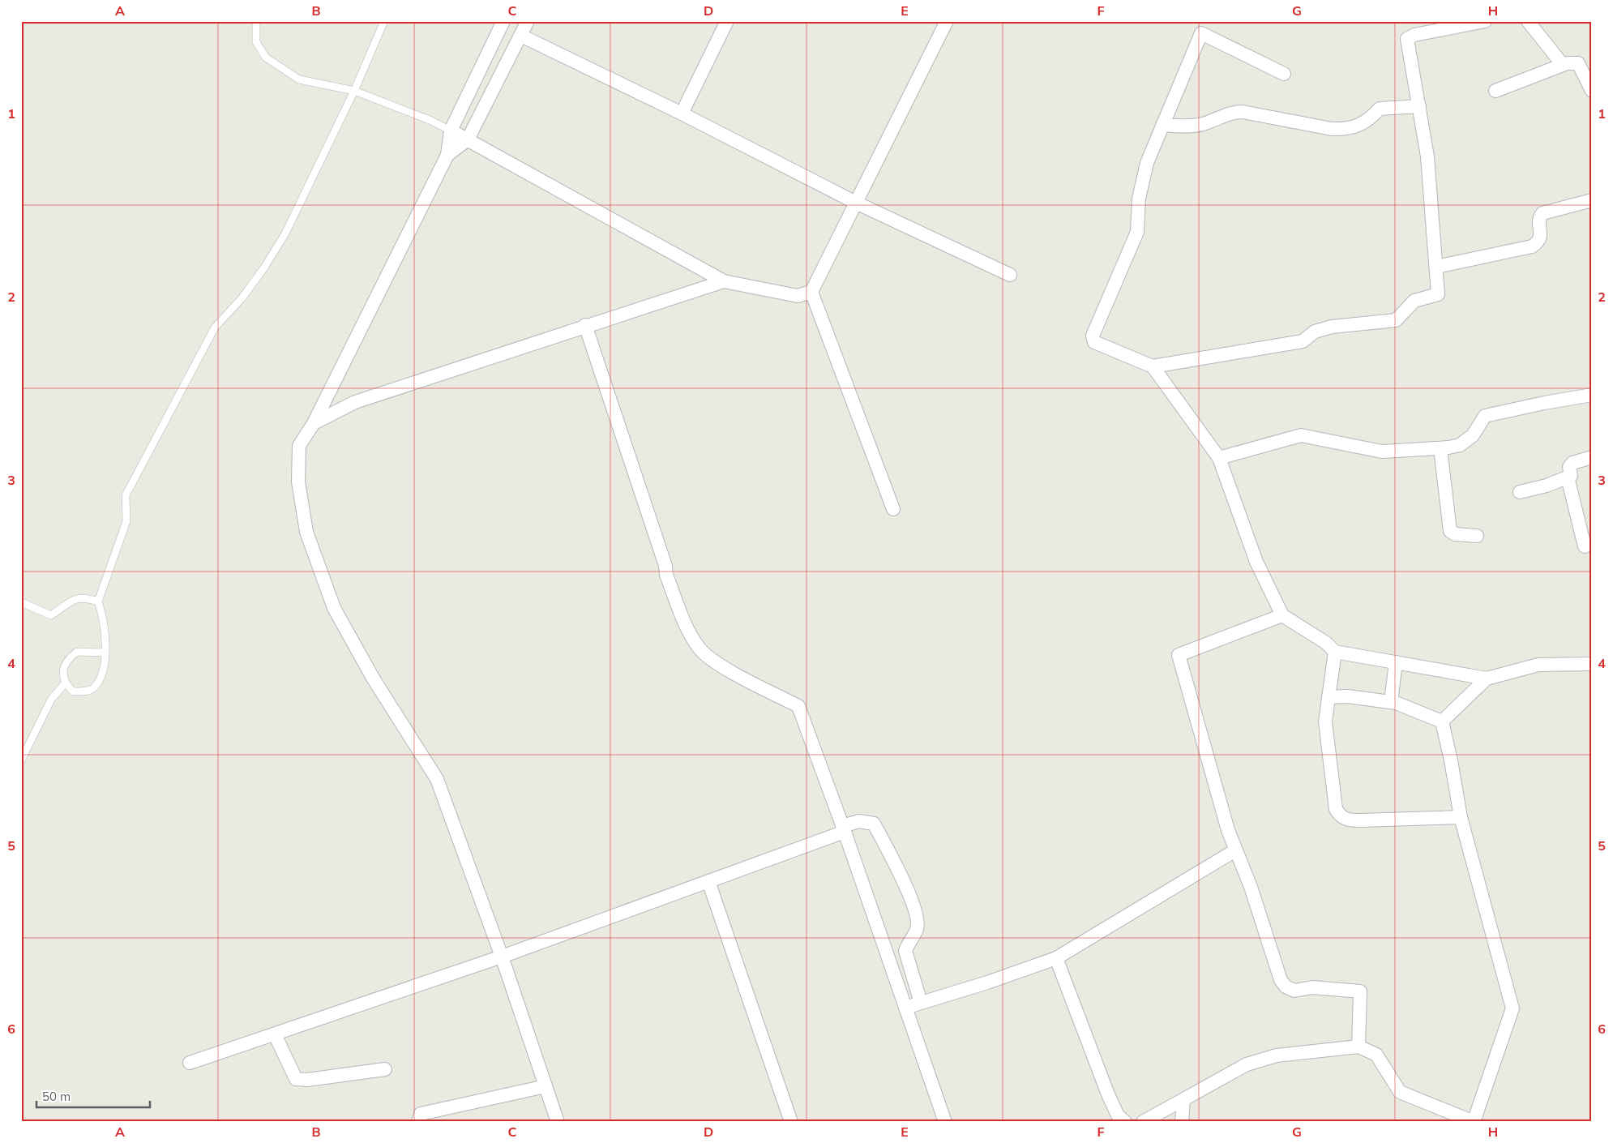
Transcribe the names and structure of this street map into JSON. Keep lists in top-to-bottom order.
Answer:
{
  "scale_bar": "50 m",
  "grid": {
    "columns": [
      "A",
      "B",
      "C",
      "D",
      "E",
      "F",
      "G",
      "H"
    ],
    "rows": [
      "1",
      "2",
      "3",
      "4",
      "5",
      "6"
    ]
  }
}
